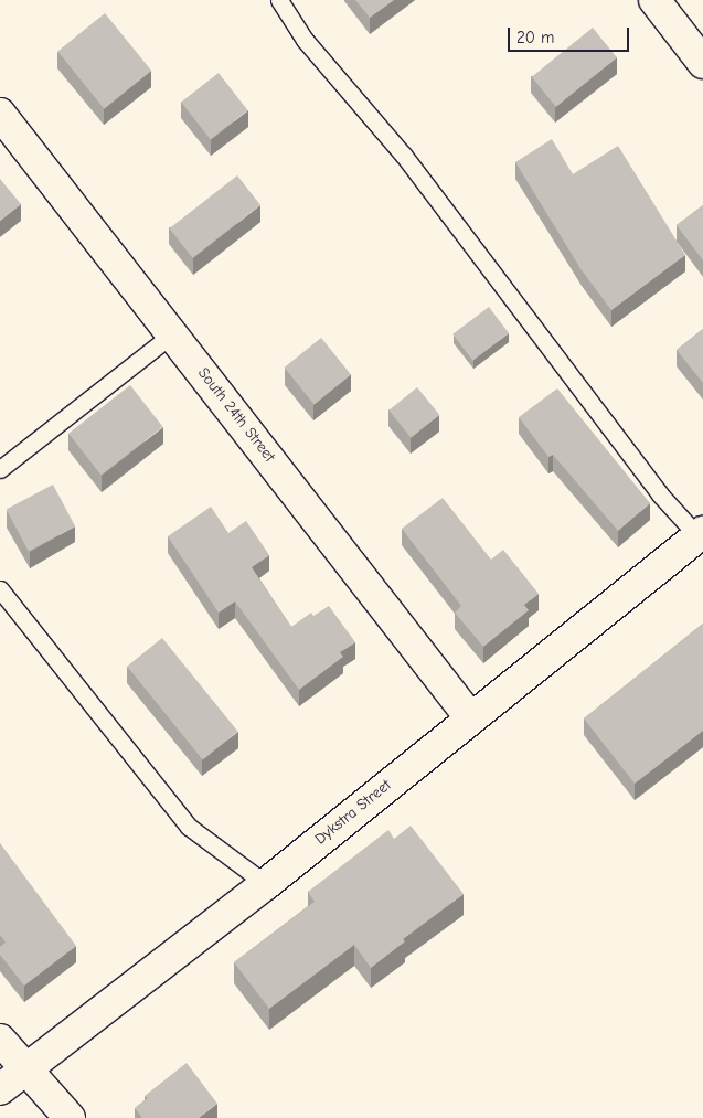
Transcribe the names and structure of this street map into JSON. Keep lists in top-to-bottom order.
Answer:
{
  "streets": {
    "street": ["South 24th Street", "Dykstra Street"]
  },
  "crossings": [
    ["South 24th Street", "Dykstra Street"]
  ],
  "scale_bar": "20 m"
}
